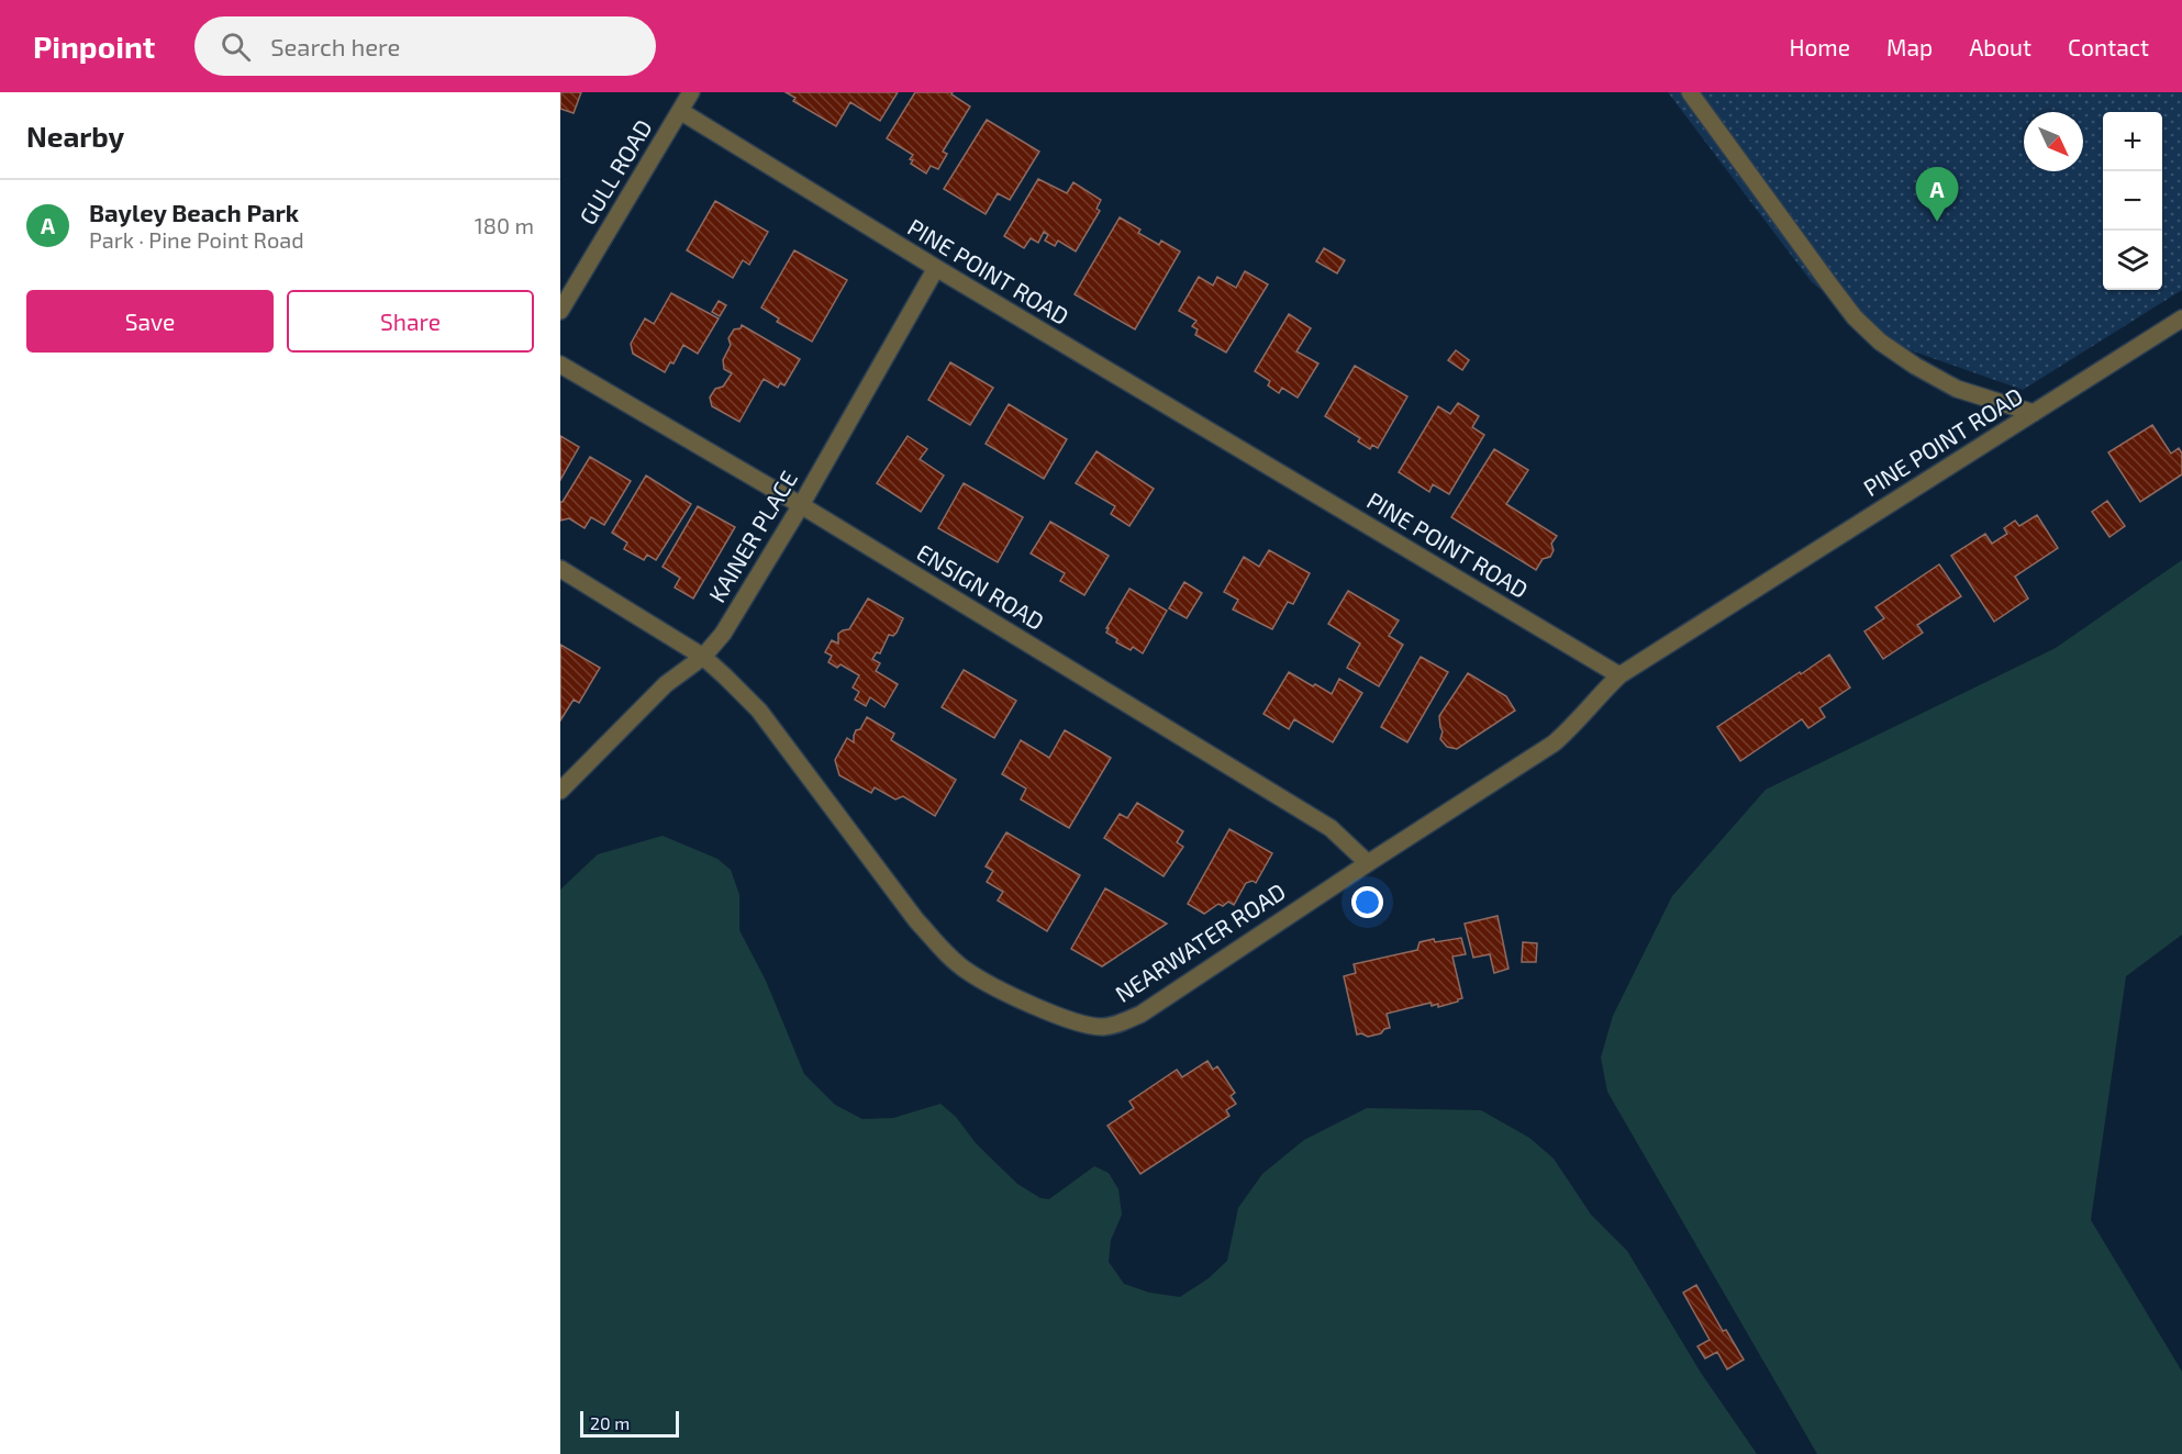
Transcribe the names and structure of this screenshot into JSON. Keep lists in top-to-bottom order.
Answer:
{
  "streets": {
    "street": [
      "GULL ROAD",
      "PINE POINT ROAD",
      "KAINER PLACE",
      "ENSIGN ROAD",
      "NEARWATER ROAD"
    ]
  },
  "crossings": [
    ["GULL ROAD", "PINE POINT ROAD"],
    ["PINE POINT ROAD", "KAINER PLACE"],
    ["PINE POINT ROAD", "NEARWATER ROAD"],
    ["KAINER PLACE", "ENSIGN ROAD"],
    ["KAINER PLACE", "NEARWATER ROAD"],
    ["ENSIGN ROAD", "NEARWATER ROAD"]
  ],
  "scale_bar": "20 m",
  "north": "bottom right",
  "page": {
    "header": "Pinpoint",
    "search": "Search here",
    "nav": [
      "Home",
      "Map",
      "About",
      "Contact"
    ],
    "heading": "Nearby",
    "map_buttons": ["+", "−"],
    "pins": "A",
    "list": [
      {
        "mark": "A",
        "name": "Bayley Beach Park",
        "note": "Park · Pine Point Road",
        "value": "180 m"
      }
    ],
    "buttons": ["Save", "Share"],
    "scale": "20 m"
  }
}
